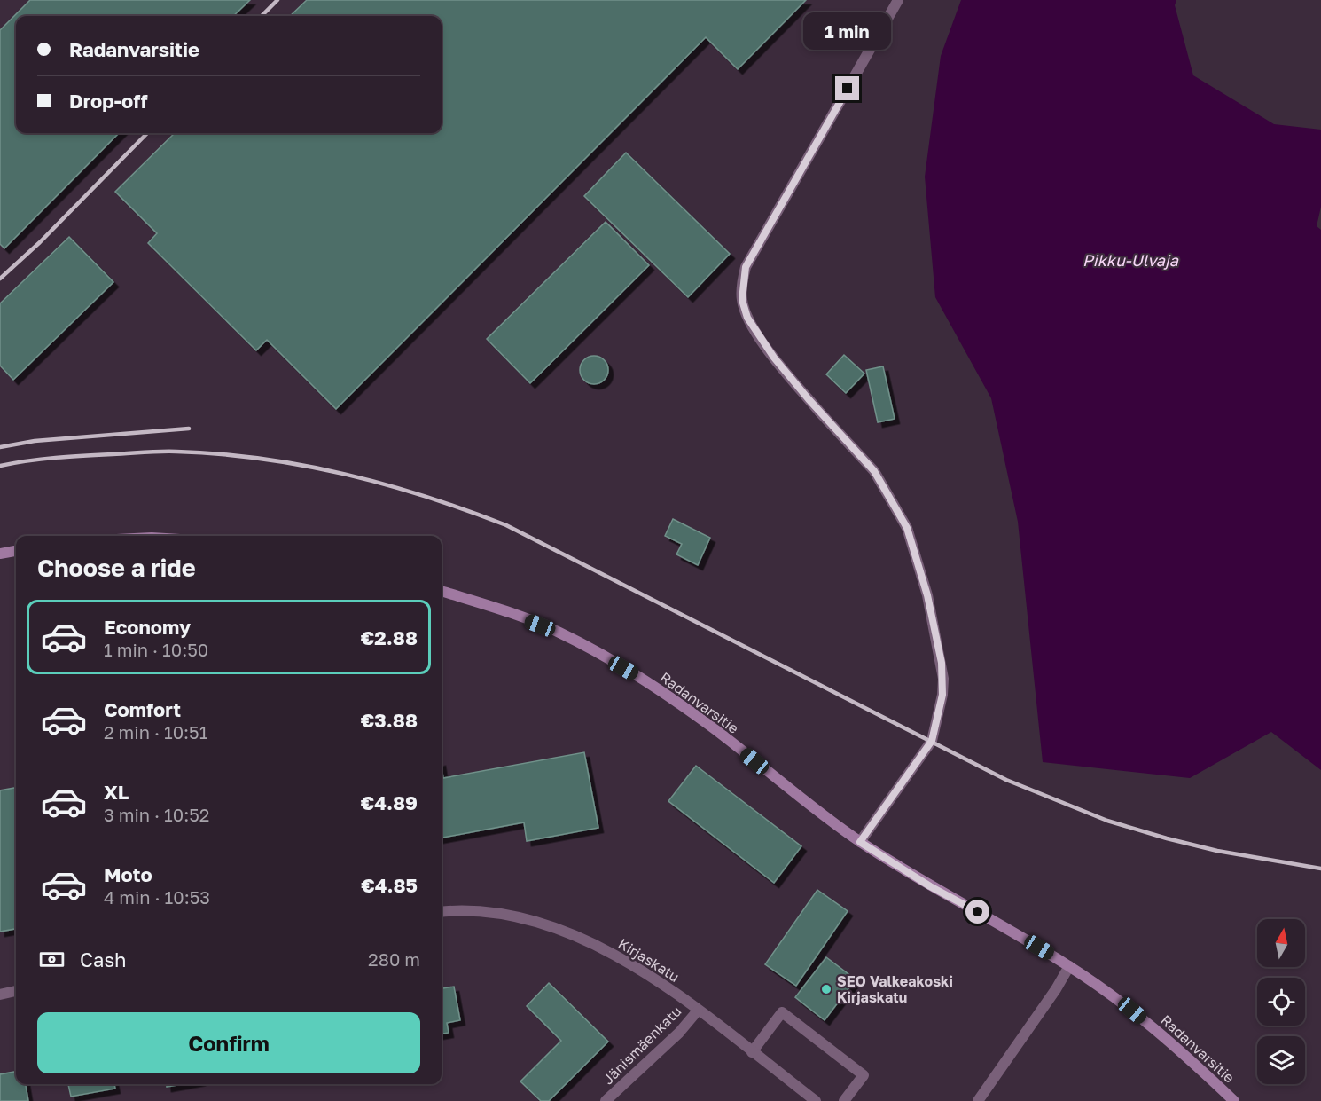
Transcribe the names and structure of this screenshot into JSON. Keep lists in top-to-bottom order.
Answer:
{
  "streets": {
    "street": ["Radanvarsitie", "Kirjaskatu", "Jänismäenkatu"]
  },
  "crossings": [
    ["Kirjaskatu", "Jänismäenkatu"]
  ],
  "water": ["Pikku-Ulvaja"],
  "places": ["SEO Valkeakoski Kirjaskatu"],
  "north": "top",
  "page": {
    "bubble": "1 min",
    "banner": ["Radanvarsitie", "Drop-off"],
    "heading": "Choose a ride",
    "list": [
      {
        "name": "Economy",
        "note": "1 min · 10:50",
        "value": "€2.88"
      },
      {
        "name": "Comfort",
        "note": "2 min · 10:51",
        "value": "€3.88"
      },
      {
        "name": "XL",
        "note": "3 min · 10:52",
        "value": "€4.89"
      },
      {
        "name": "Moto",
        "note": "4 min · 10:53",
        "value": "€4.85"
      }
    ],
    "pay": ["Cash", "280 m"],
    "buttons": "Confirm"
  }
}
